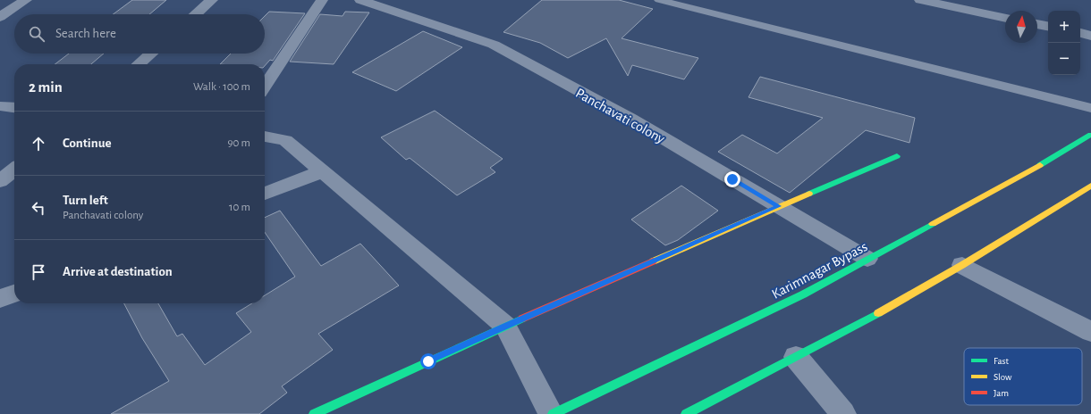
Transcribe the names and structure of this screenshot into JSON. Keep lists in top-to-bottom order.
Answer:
{
  "streets": {
    "main road": ["Karimnagar Bypass"],
    "street": ["Panchavati colony"]
  },
  "crossings": [
    ["Panchavati colony", "Karimnagar Bypass"]
  ],
  "legend": ["Fast", "Slow", "Jam"],
  "north": "top",
  "page": {
    "map_buttons": ["+", "−"],
    "search": "Search here",
    "heading": ["2 min", "Walk · 100 m"],
    "list": [
      ["Continue", "90 m"],
      ["Turn left", "Panchavati colony", "10 m"],
      "Arrive at destination"
    ]
  }
}
